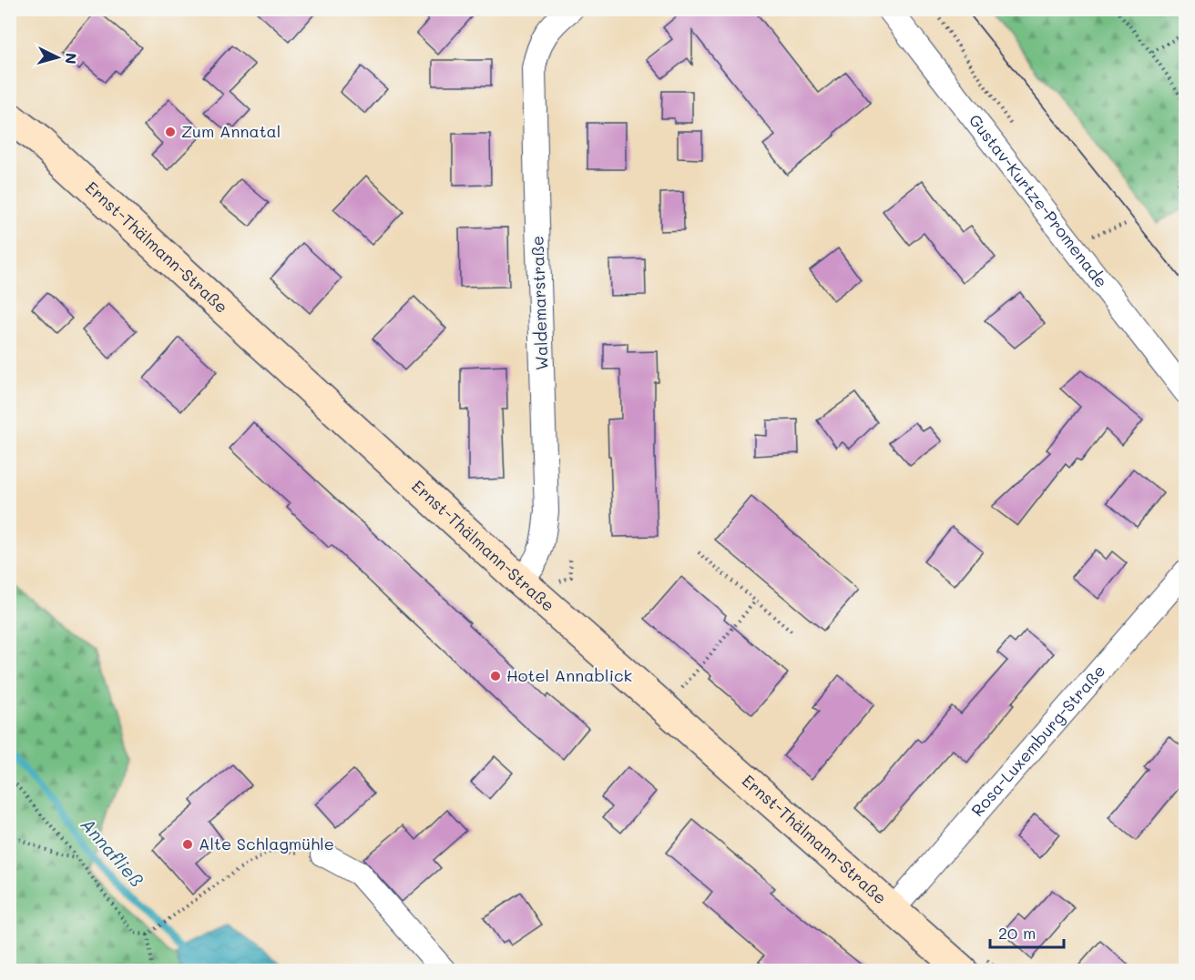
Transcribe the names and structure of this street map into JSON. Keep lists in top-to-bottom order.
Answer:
{
  "streets": {
    "main road": ["Ernst-Thälmann-Straße"],
    "street": ["Gustav-Kurtze-Promenade", "Waldemarstraße", "Rosa-Luxemburg-Straße"]
  },
  "crossings": [
    ["Ernst-Thälmann-Straße", "Waldemarstraße"],
    ["Ernst-Thälmann-Straße", "Rosa-Luxemburg-Straße"]
  ],
  "water": ["Annafließ"],
  "places": ["Zum Annatal", "Hotel Annablick", "Alte Schlagmühle"],
  "scale_bar": "20 m",
  "north": "right"
}
